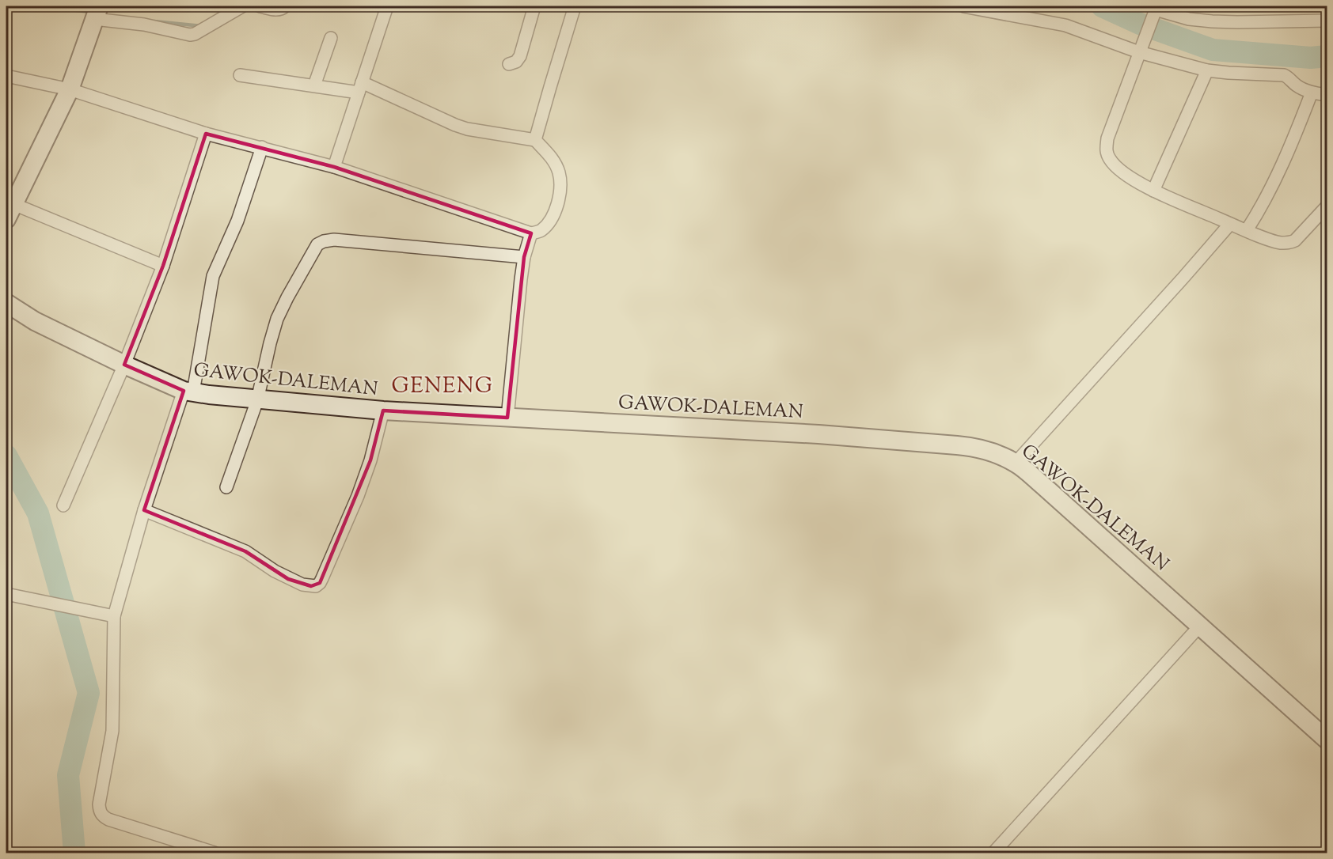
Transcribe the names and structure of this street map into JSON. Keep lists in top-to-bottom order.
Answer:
{
  "streets": {
    "street": ["GAWOK-DALEMAN"]
  },
  "districts": ["GENENG"]
}
